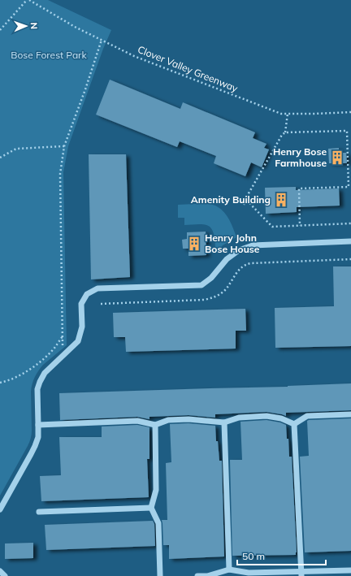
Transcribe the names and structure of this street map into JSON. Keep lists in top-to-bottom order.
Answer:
{
  "streets": {
    "path": ["Clover Valley Greenway"]
  },
  "parks": ["Bose Forest Park"],
  "places": {
    "building": ["Henry Bose Farmhouse", "Amenity Building", "Henry John Bose House"]
  },
  "scale_bar": "50 m",
  "north": "right"
}
